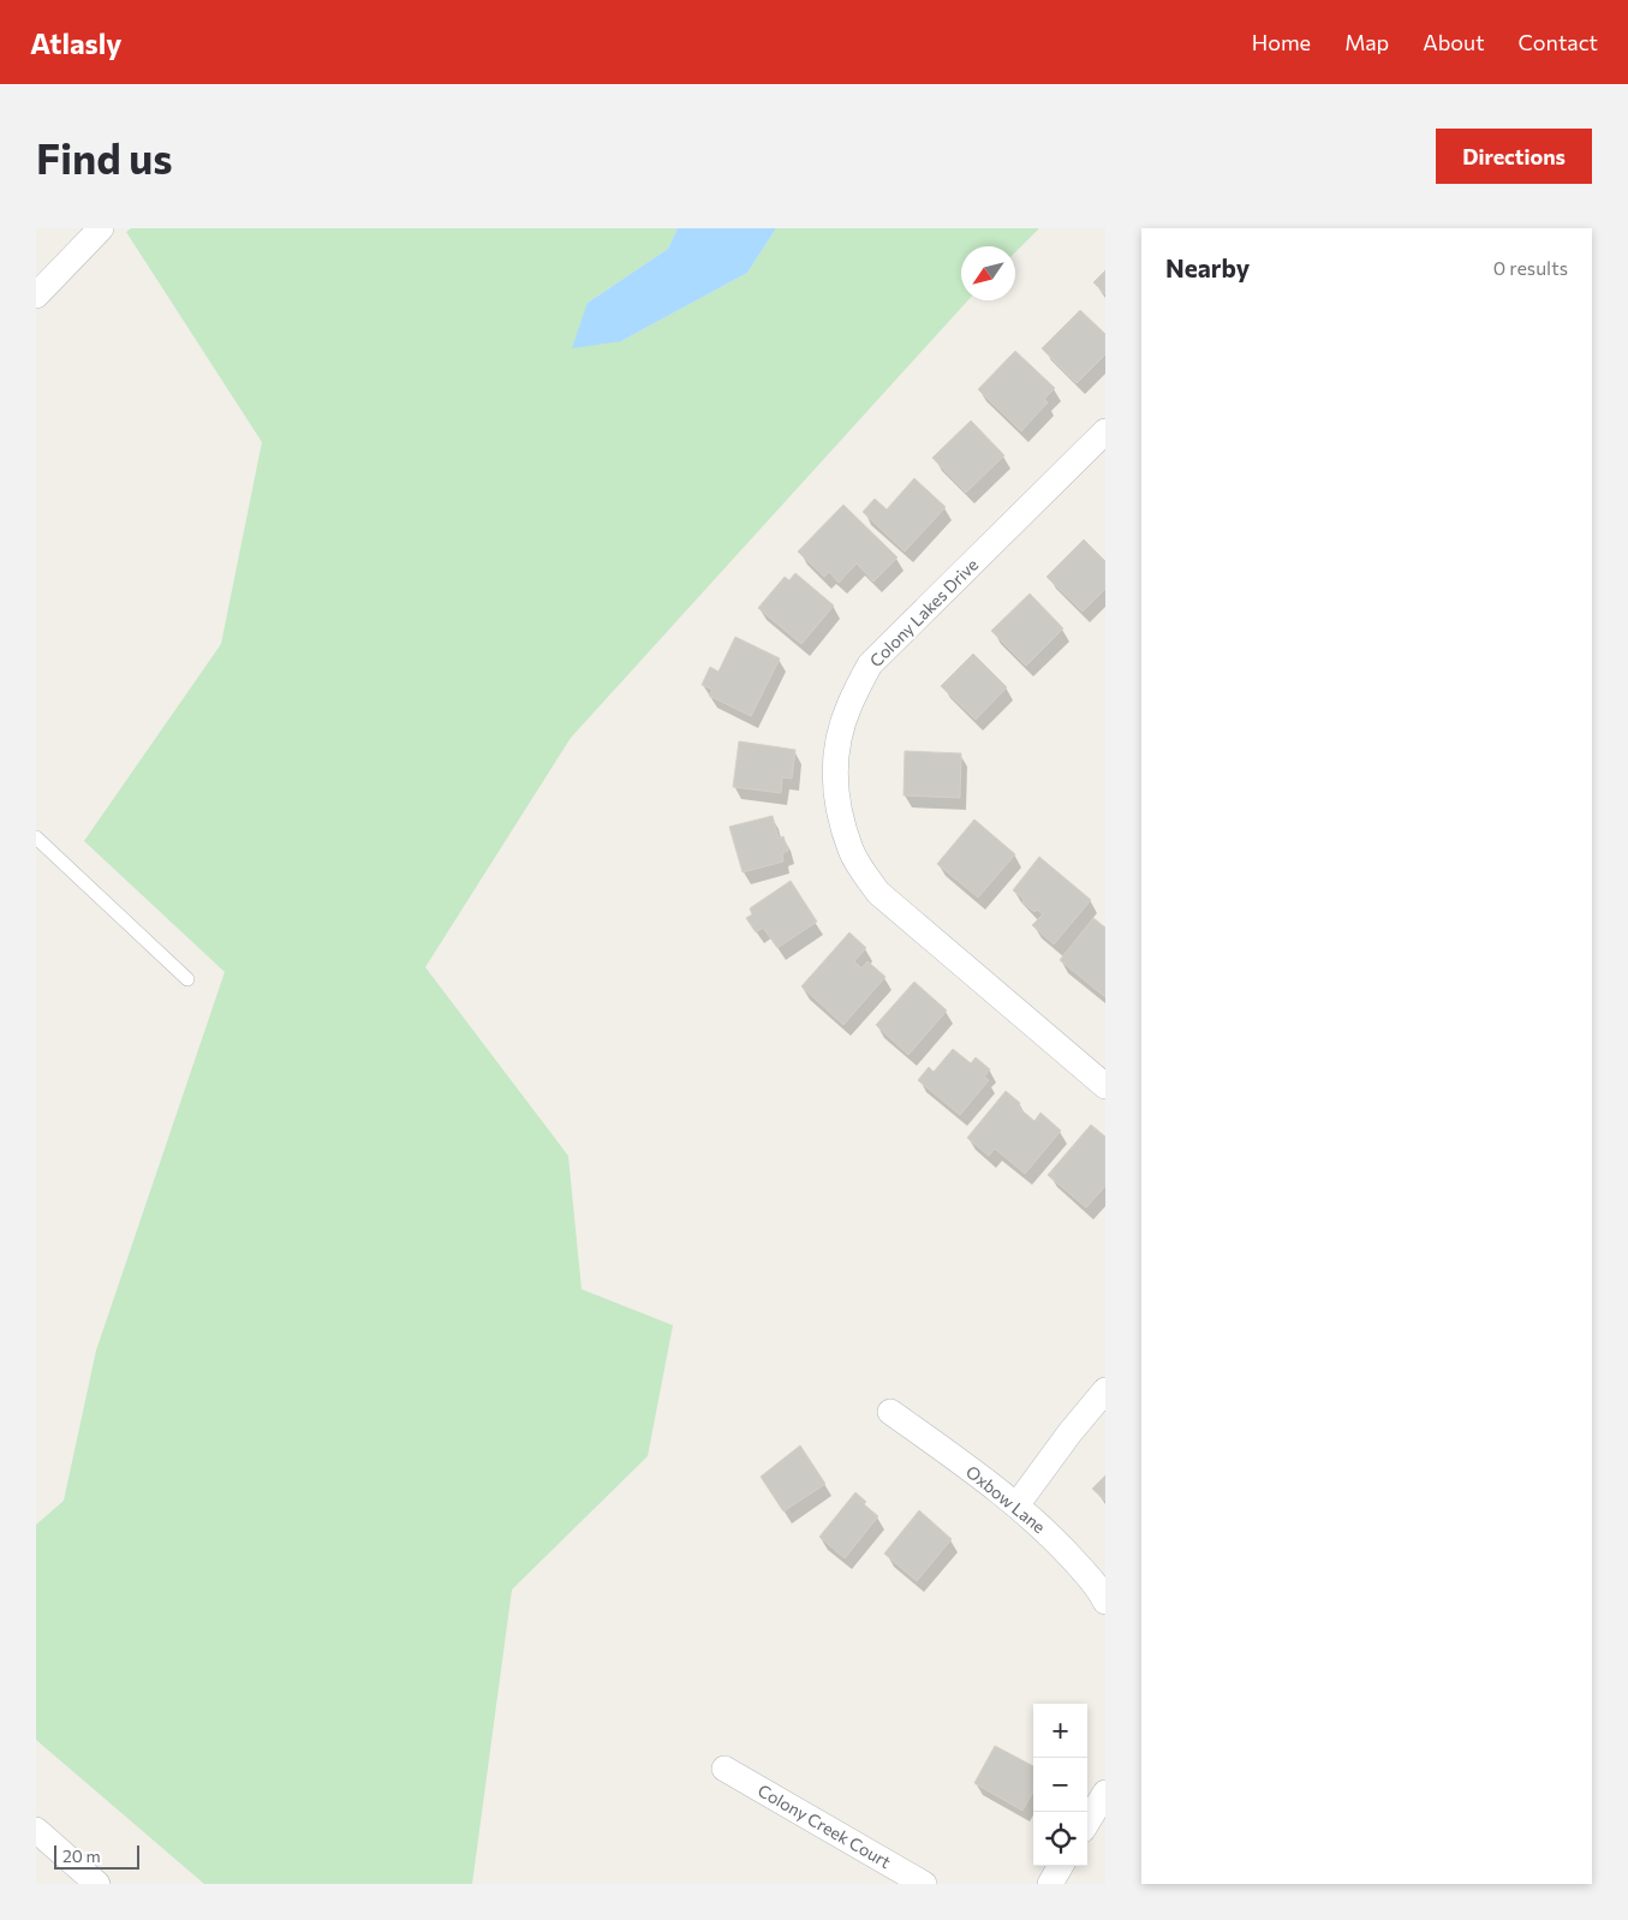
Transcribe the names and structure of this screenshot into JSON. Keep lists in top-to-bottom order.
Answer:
{
  "streets": {
    "street": ["Colony Lakes Drive", "Oxbow Lane", "Colony Creek Court"]
  },
  "scale_bar": "20 m",
  "north": "bottom left",
  "page": {
    "header": "Atlasly",
    "nav": [
      "Home",
      "Map",
      "About",
      "Contact"
    ],
    "buttons": "Directions",
    "title": "Find us",
    "heading": ["Nearby", "0 results"],
    "map_buttons": ["+", "−"],
    "scale": "20 m"
  }
}
